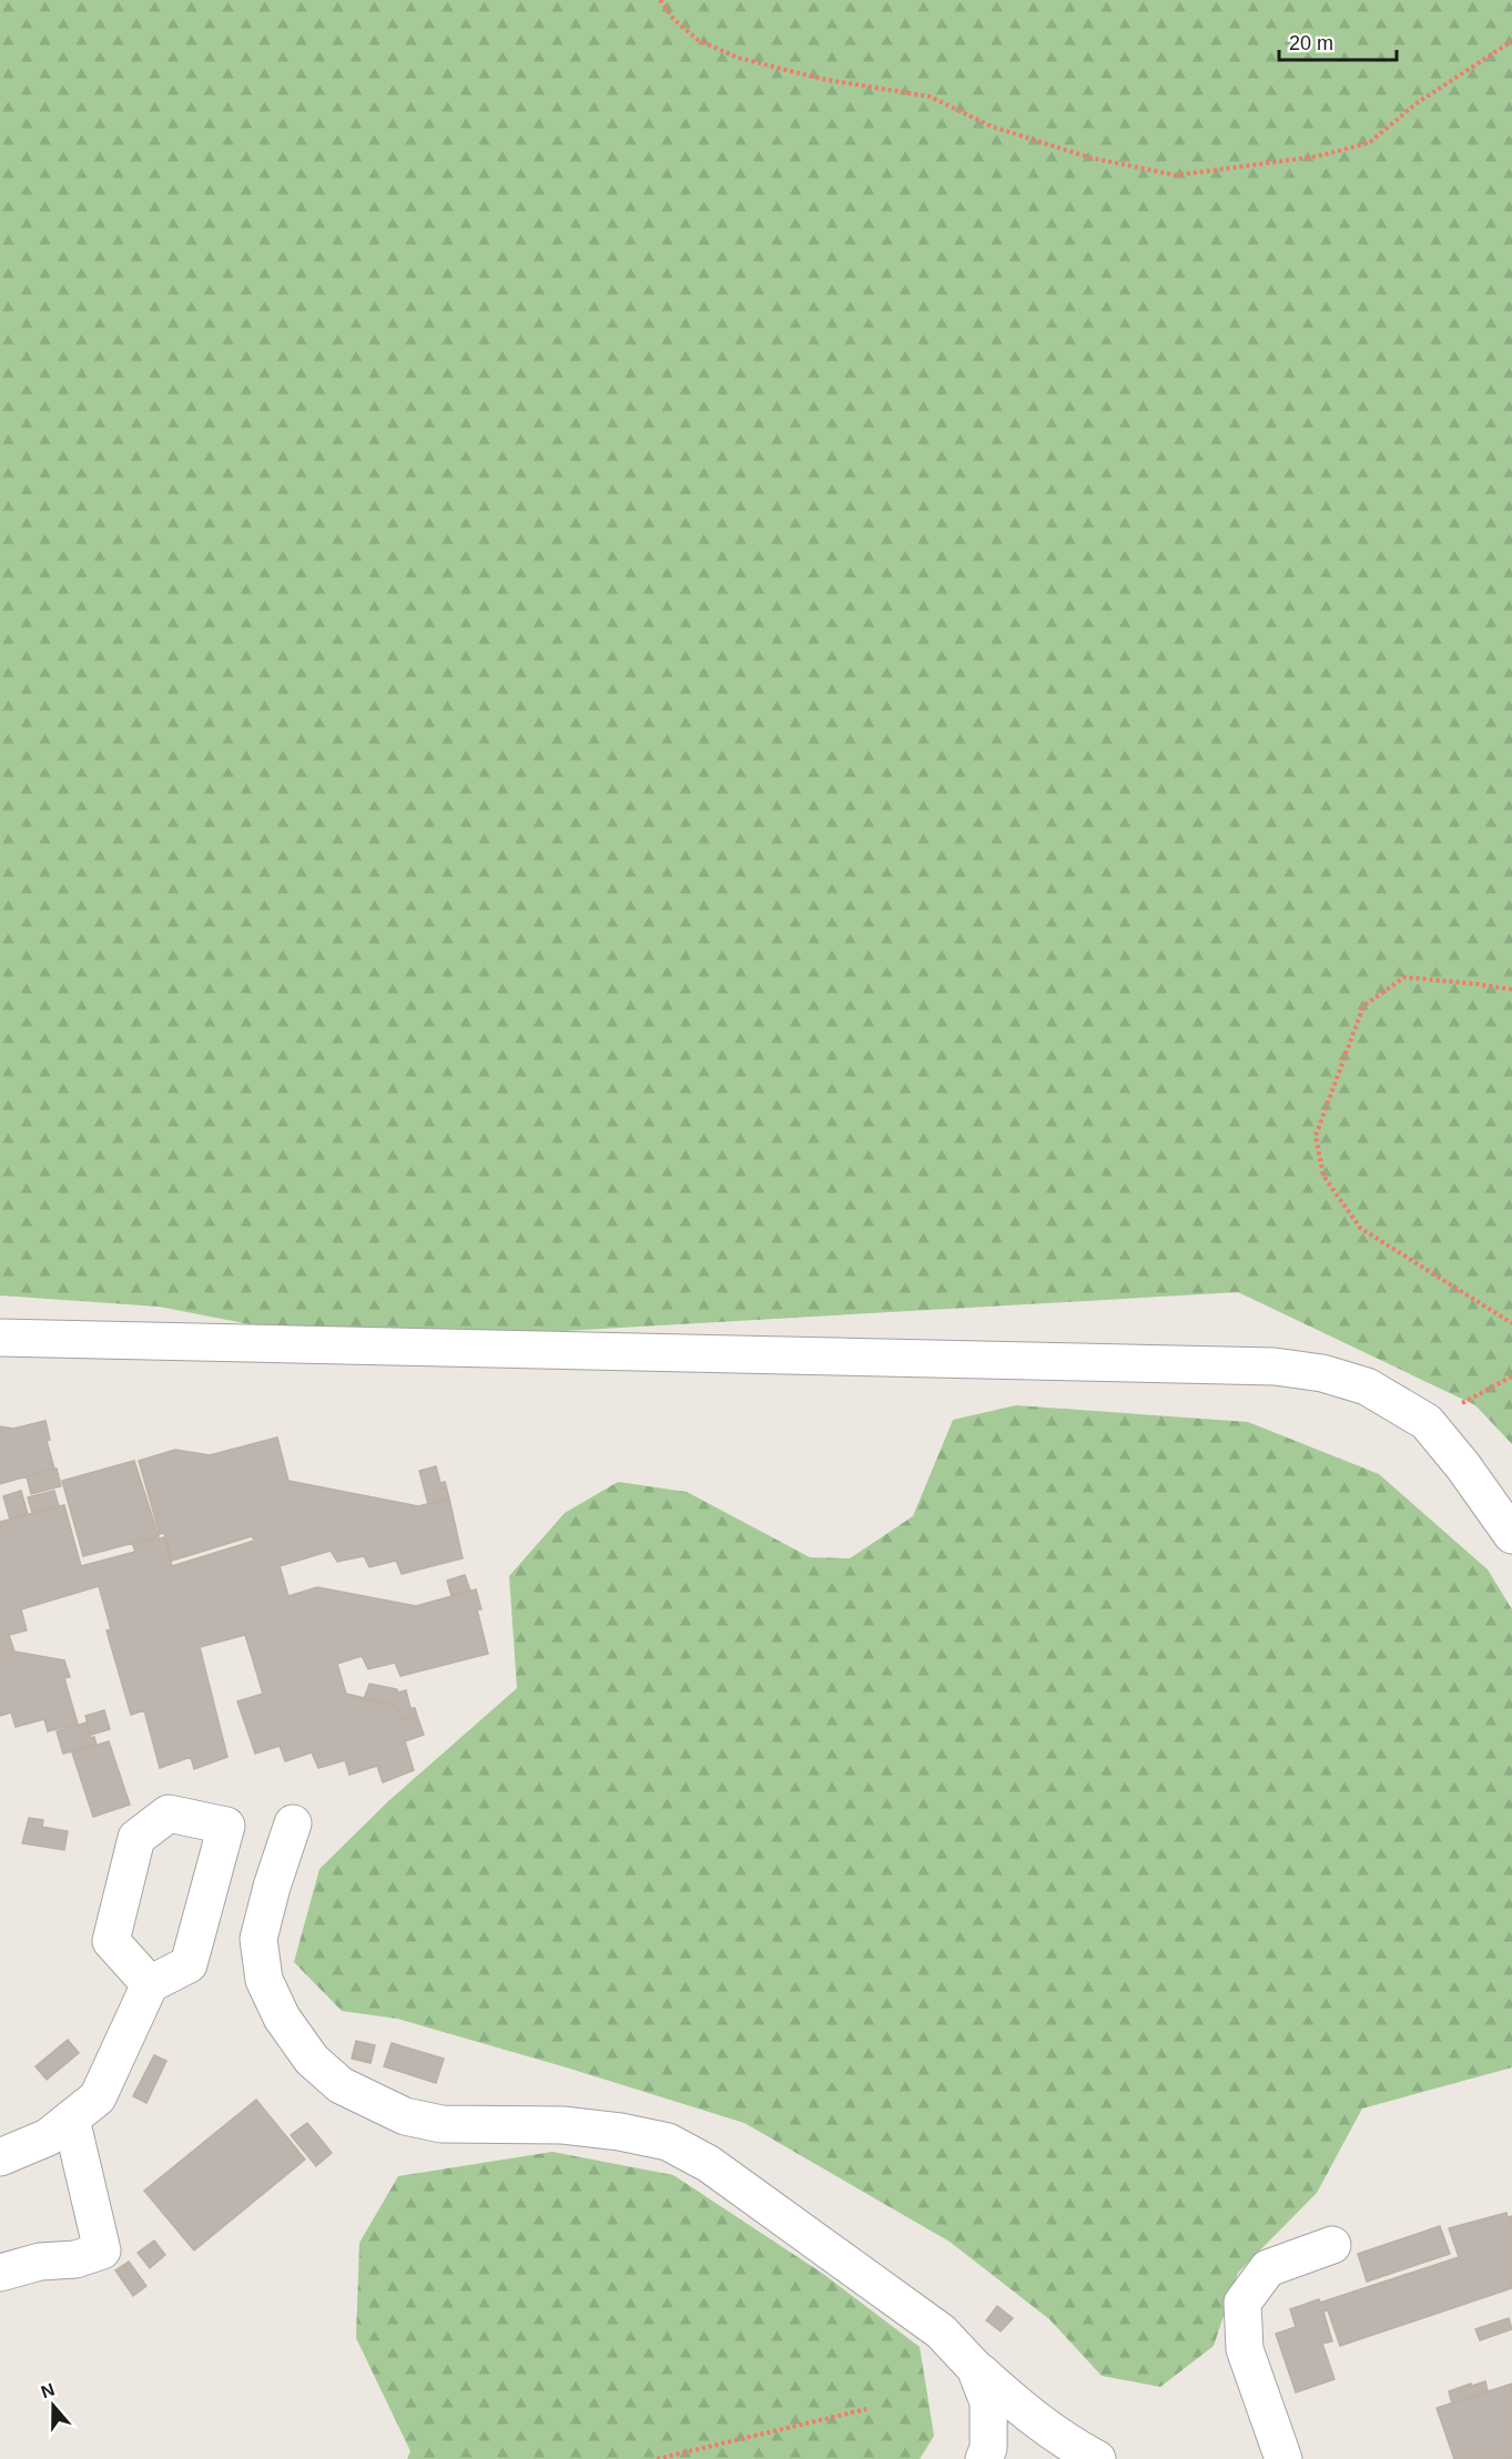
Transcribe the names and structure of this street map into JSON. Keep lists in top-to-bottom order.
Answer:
{
  "scale_bar": "20 m",
  "north": "top"
}
